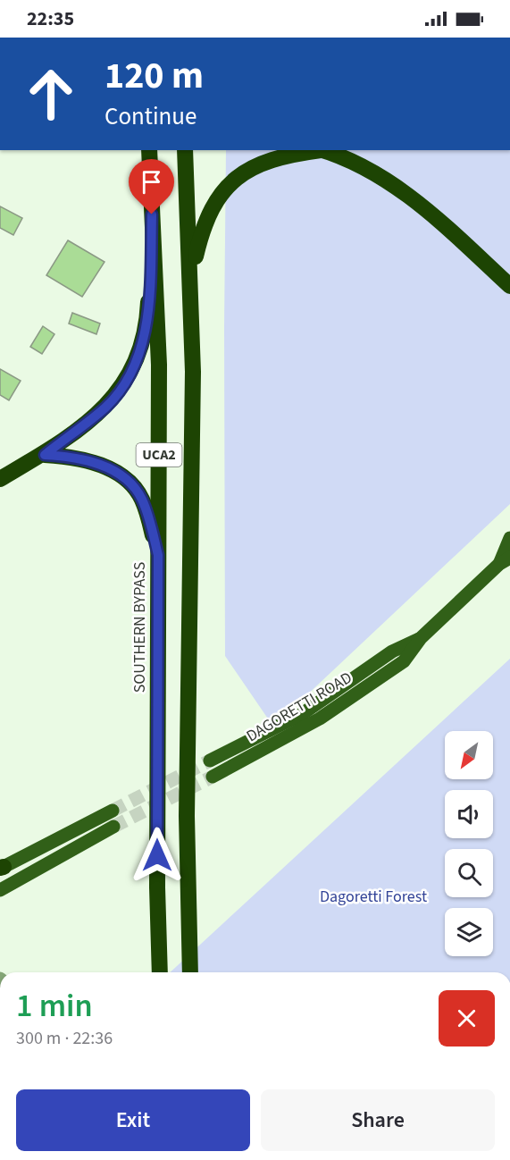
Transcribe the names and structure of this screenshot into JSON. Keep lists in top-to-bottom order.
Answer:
{
  "streets": {
    "highway": ["UCA2", "SOUTHERN BYPASS"],
    "main road": ["DAGORETTI ROAD"]
  },
  "parks": ["Dagoretti Forest"],
  "north": "bottom left",
  "page": {
    "status": "22:35",
    "turn": ["120 m", "Continue"],
    "heading": ["1 min", "300 m · 22:36"],
    "buttons": ["Exit", "Share"]
  }
}
